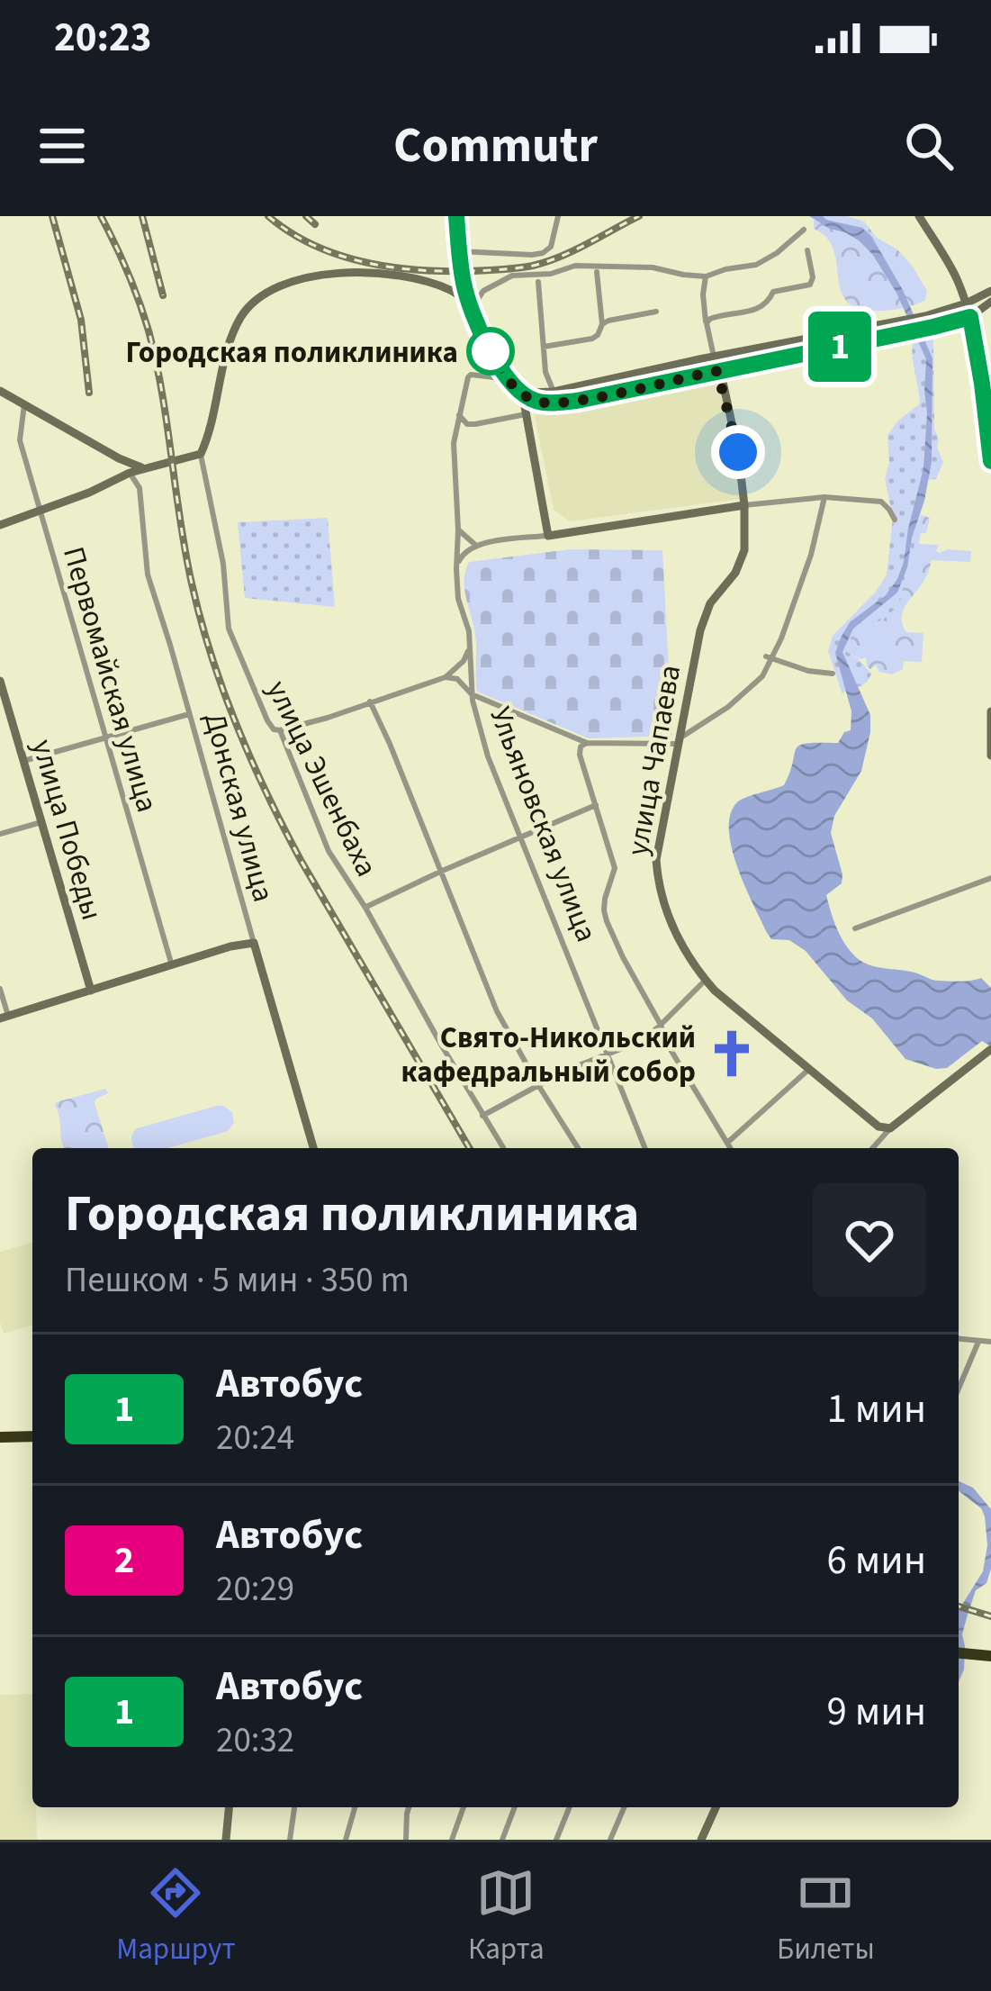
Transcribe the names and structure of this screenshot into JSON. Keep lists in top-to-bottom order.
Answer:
{
  "streets": {
    "street": [
      "Первомайская улица",
      "улица Чапаева",
      "улица Эшенбаха",
      "Донская улица",
      "Ульяновская улица",
      "улица Победы"
    ]
  },
  "places": {
    "other": ["Городская поликлиника"],
    "church": ["Свято-Никольский кафедральный собор"]
  },
  "lines": ["bus line 1"],
  "page": {
    "status": "20:23",
    "header": "Commutr",
    "on_map": "1",
    "heading": ["Городская поликлиника", "Пешком · 5 мин · 350 m"],
    "list": [
      {
        "mark": "1",
        "name": "Автобус",
        "note": "20:24",
        "value": "1 мин"
      },
      {
        "mark": "2",
        "name": "Автобус",
        "note": "20:29",
        "value": "6 мин"
      },
      {
        "mark": "1",
        "name": "Автобус",
        "note": "20:32",
        "value": "9 мин"
      }
    ],
    "tabs": ["Маршрут", "Карта", "Билеты"]
  }
}
